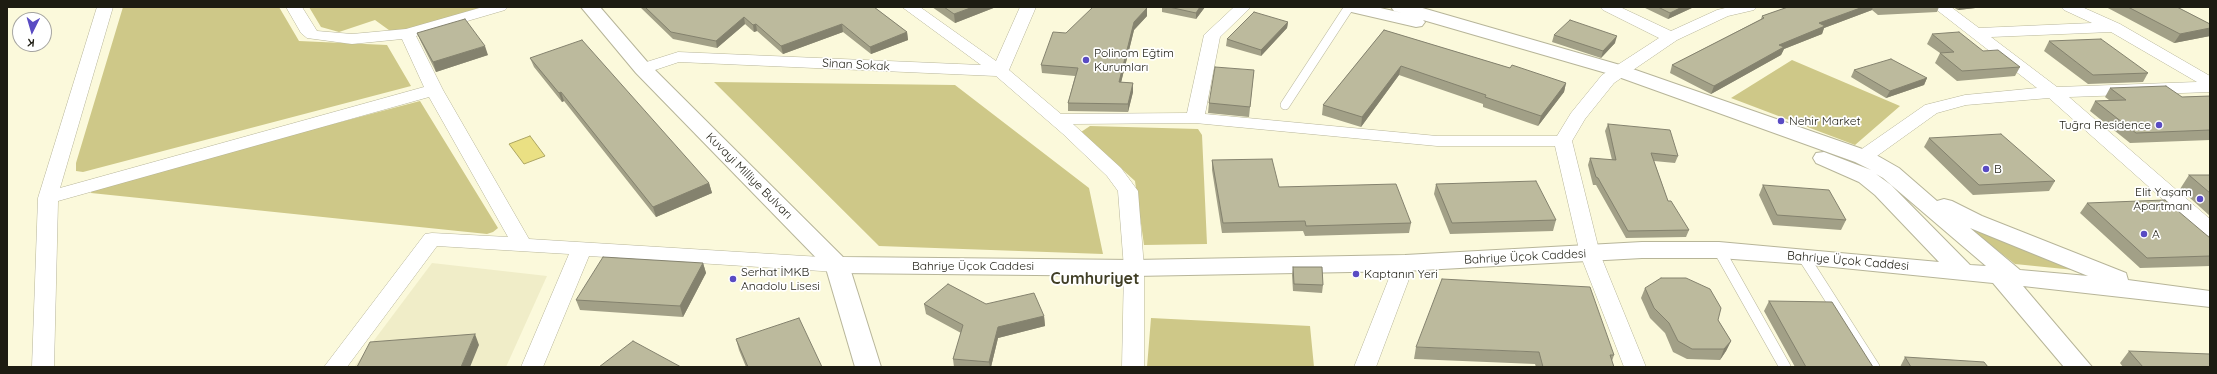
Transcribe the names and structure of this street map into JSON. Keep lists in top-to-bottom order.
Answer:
{
  "streets": {
    "main road": ["Kuvayi Milliye Bulvarı", "Bahriye Üçok Caddesi"],
    "street": ["Sinan Sokak"]
  },
  "crossings": [
    ["Sinan Sokak", "Kuvayi Milliye Bulvarı"],
    ["Kuvayi Milliye Bulvarı", "Bahriye Üçok Caddesi"]
  ],
  "districts": ["Cumhuriyet"],
  "places": [
    "Polinom Eğtim Kurumları",
    "Nehir Market",
    "Tuğra Residence",
    "B",
    "Elit Yaşam Apartmanı",
    "A",
    "Kaptanın Yeri",
    "Serhat İMKB Anadolu Lisesi"
  ],
  "north": "bottom"
}
